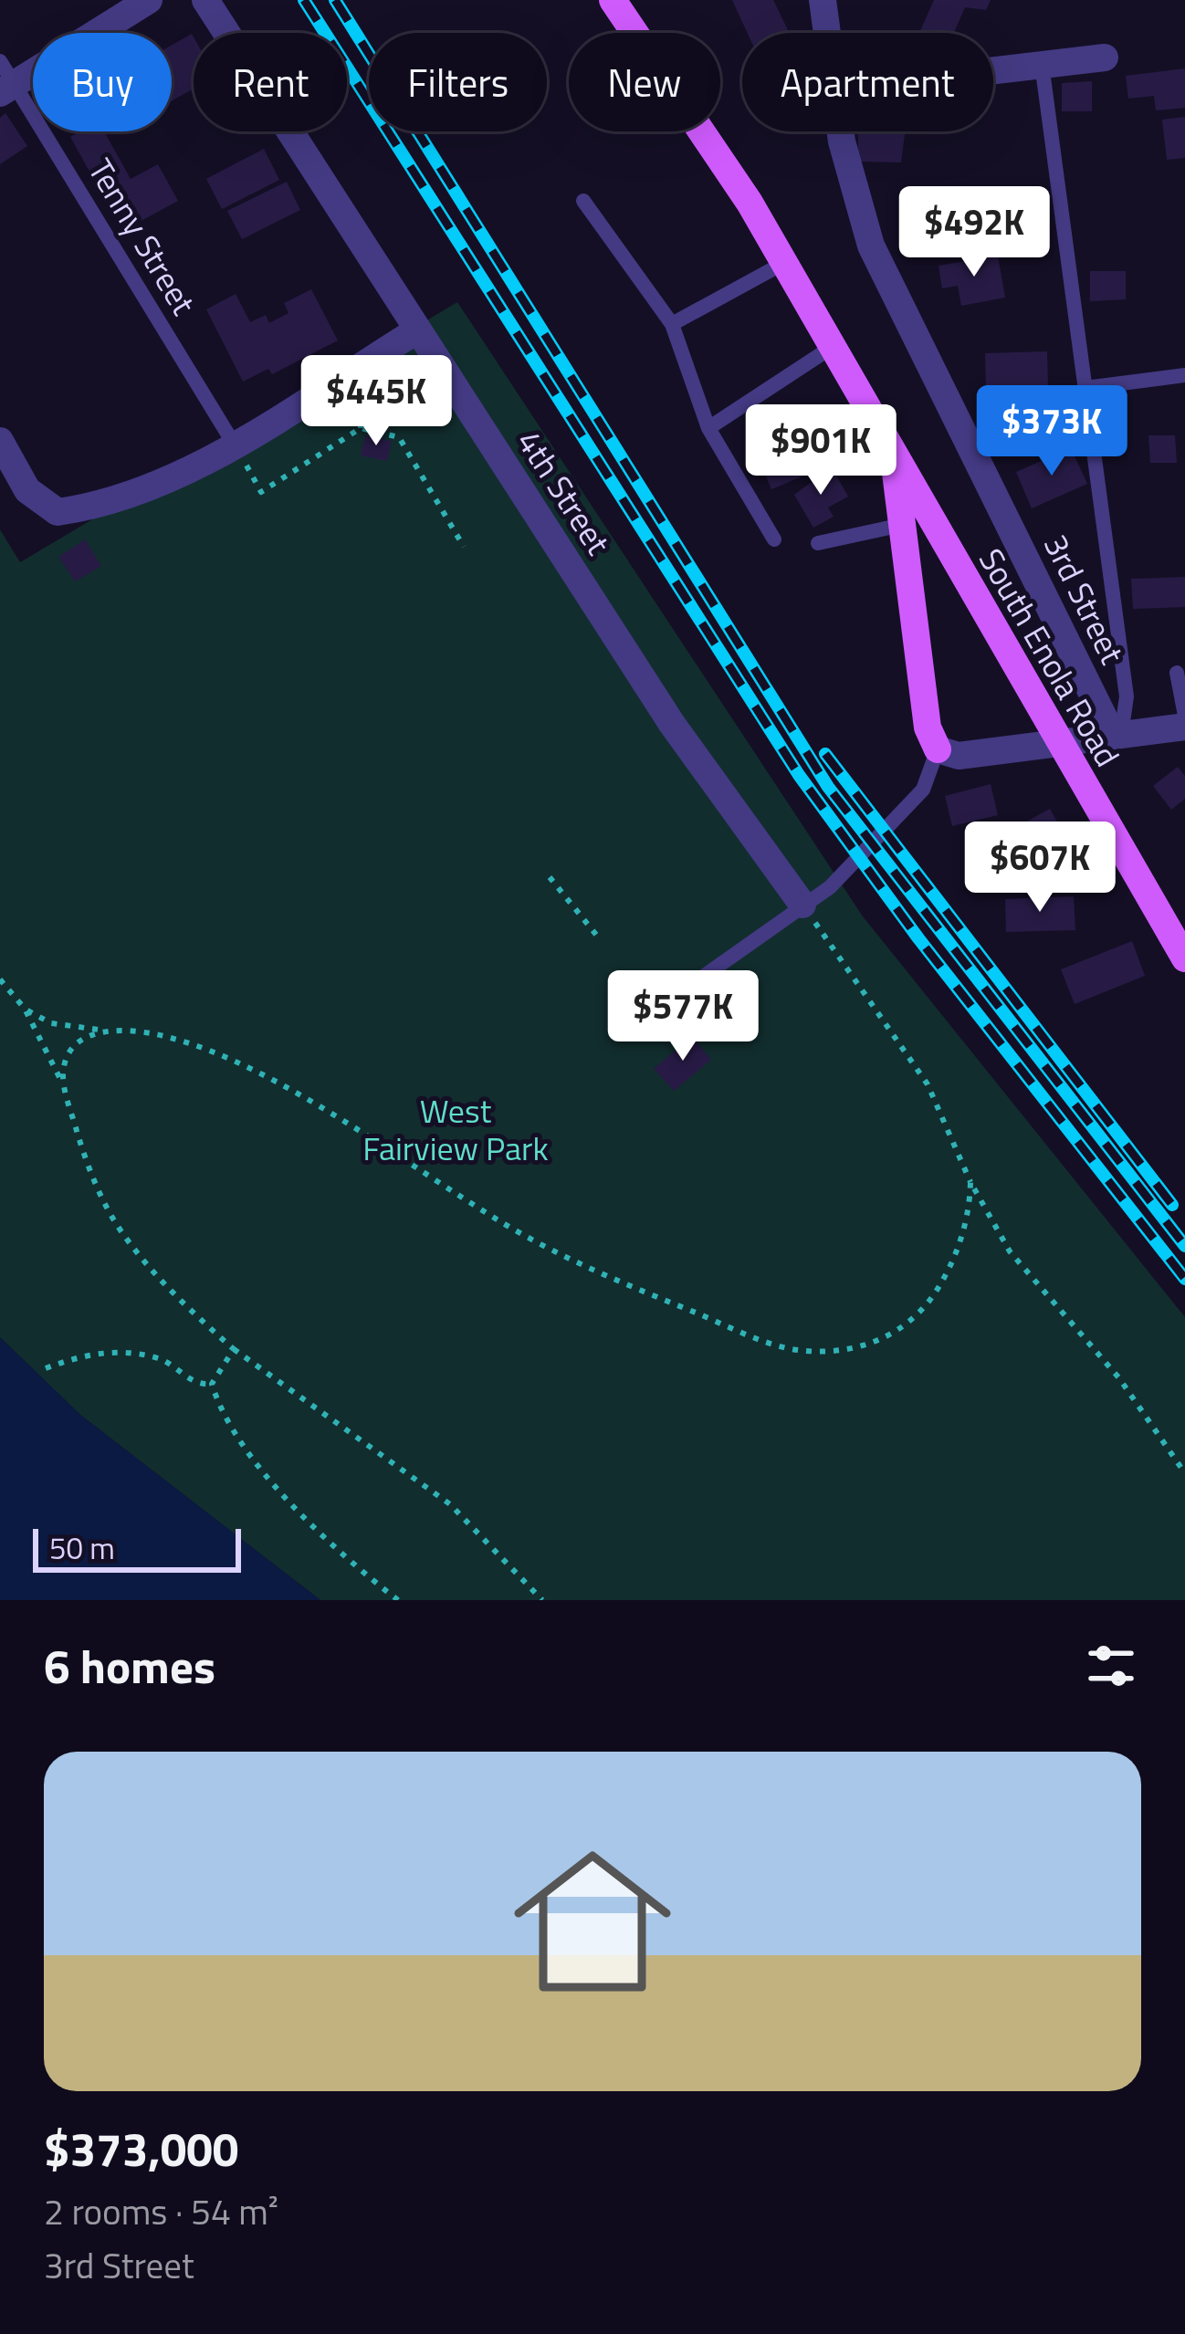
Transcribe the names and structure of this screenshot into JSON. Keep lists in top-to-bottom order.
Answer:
{
  "streets": {
    "main road": ["South Enola Road"],
    "street": ["4th Street", "3rd Street"],
    "lane": ["Tenny Street"]
  },
  "parks": ["West Fairview Park"],
  "scale_bar": "50 m",
  "page": {
    "chip": [
      "Buy",
      "Rent",
      "Filters",
      "New",
      "Apartment"
    ],
    "price": [
      "$492K",
      "$445K",
      "$373K",
      "$901K",
      "$607K",
      "$577K"
    ],
    "scale": "50 m",
    "heading": "6 homes",
    "list": [
      {
        "name": "$373,000",
        "note": "2 rooms · 54 m² · 3rd Street"
      }
    ]
  }
}
